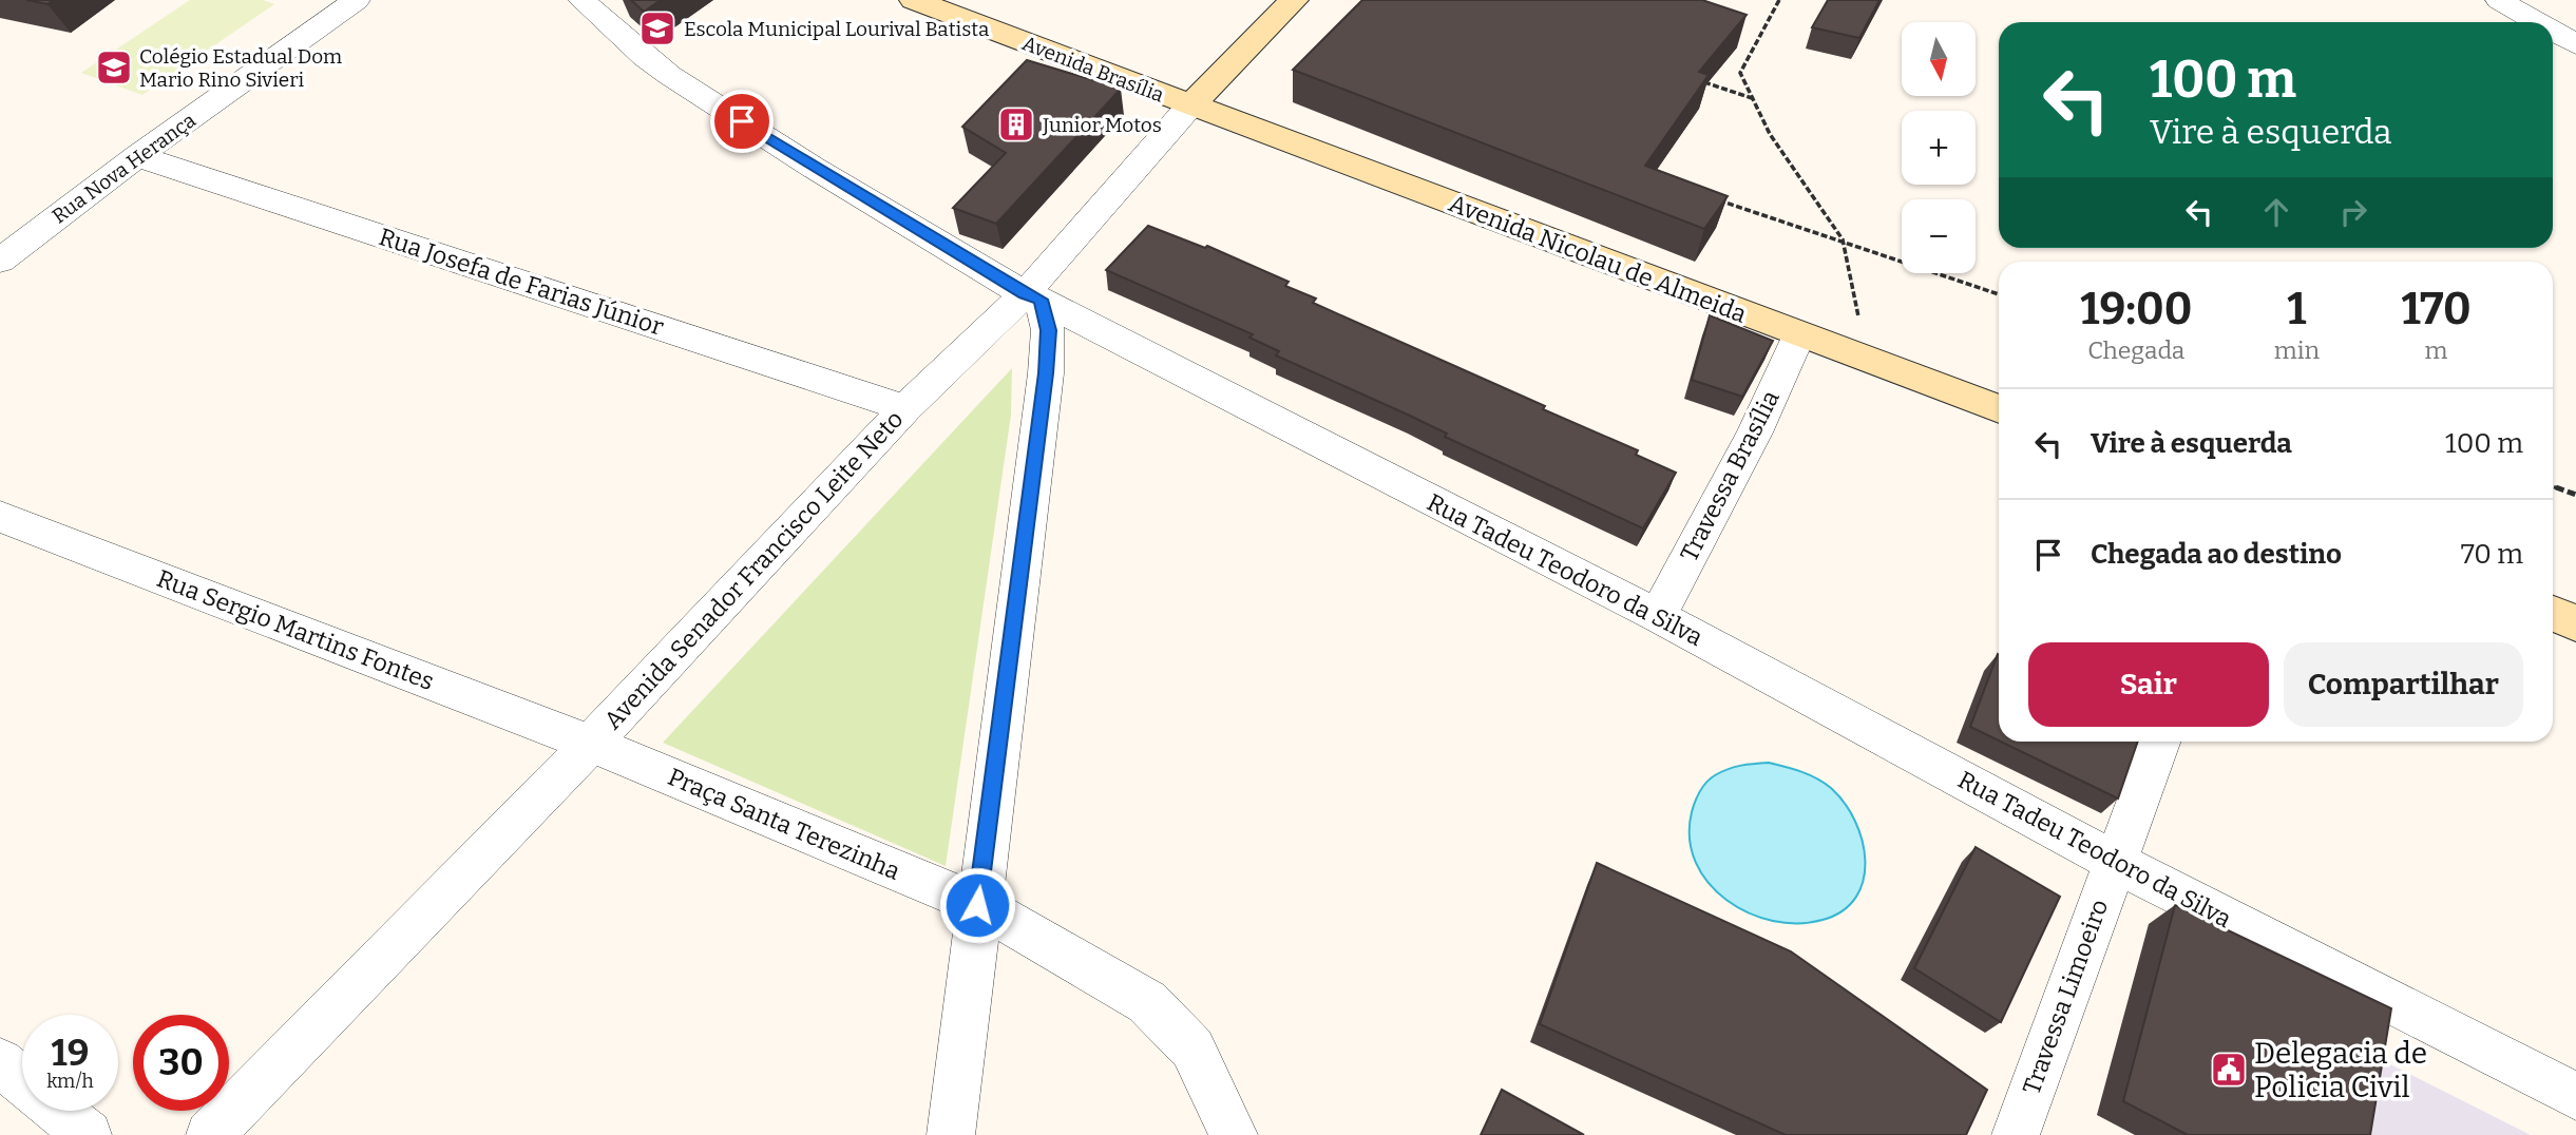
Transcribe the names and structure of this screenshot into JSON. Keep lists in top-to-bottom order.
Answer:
{
  "streets": {
    "main road": ["Avenida Brasília", "Avenida Nicolau de Almeida", "Avenida Senador Francisco Leite Neto"],
    "street": [
      "Rua Nova Herança",
      "Rua Josefa de Farias Júnior",
      "Travessa Brasília",
      "Rua Tadeu Teodoro da Silva",
      "Rua Sergio Martins Fontes",
      "Praça Santa Terezinha",
      "Travessa Limoeiro"
    ]
  },
  "crossings": [
    ["Avenida Brasília", "Avenida Nicolau de Almeida"],
    ["Avenida Brasília", "Avenida Senador Francisco Leite Neto"],
    ["Rua Nova Herança", "Rua Josefa de Farias Júnior"],
    ["Avenida Nicolau de Almeida", "Travessa Brasília"],
    ["Avenida Nicolau de Almeida", "Avenida Senador Francisco Leite Neto"],
    ["Rua Josefa de Farias Júnior", "Avenida Senador Francisco Leite Neto"],
    ["Travessa Brasília", "Rua Tadeu Teodoro da Silva"],
    ["Avenida Senador Francisco Leite Neto", "Rua Tadeu Teodoro da Silva"],
    ["Avenida Senador Francisco Leite Neto", "Rua Sergio Martins Fontes"],
    ["Avenida Senador Francisco Leite Neto", "Praça Santa Terezinha"],
    ["Rua Tadeu Teodoro da Silva", "Travessa Limoeiro"],
    ["Rua Sergio Martins Fontes", "Praça Santa Terezinha"]
  ],
  "places": {
    "school or university": ["Escola Municipal Lourival Batista", "Colégio Estadual Dom Mario Rino Sivieri"],
    "building": ["Junior Motos"],
    "public building": ["Delegacia de Policia Civil"]
  },
  "north": "bottom",
  "page": {
    "map_buttons": ["+", "−"],
    "turn": ["100 m", "Vire à esquerda"],
    "eta": [
      "19:00",
      "Chegada",
      "1",
      "min",
      "170",
      "m"
    ],
    "list": [
      {
        "name": "Vire à esquerda",
        "value": "100 m"
      },
      {
        "name": "Chegada ao destino",
        "value": "70 m"
      }
    ],
    "buttons": ["Sair", "Compartilhar"],
    "speed": "19 km/h",
    "limit": "30"
  }
}
